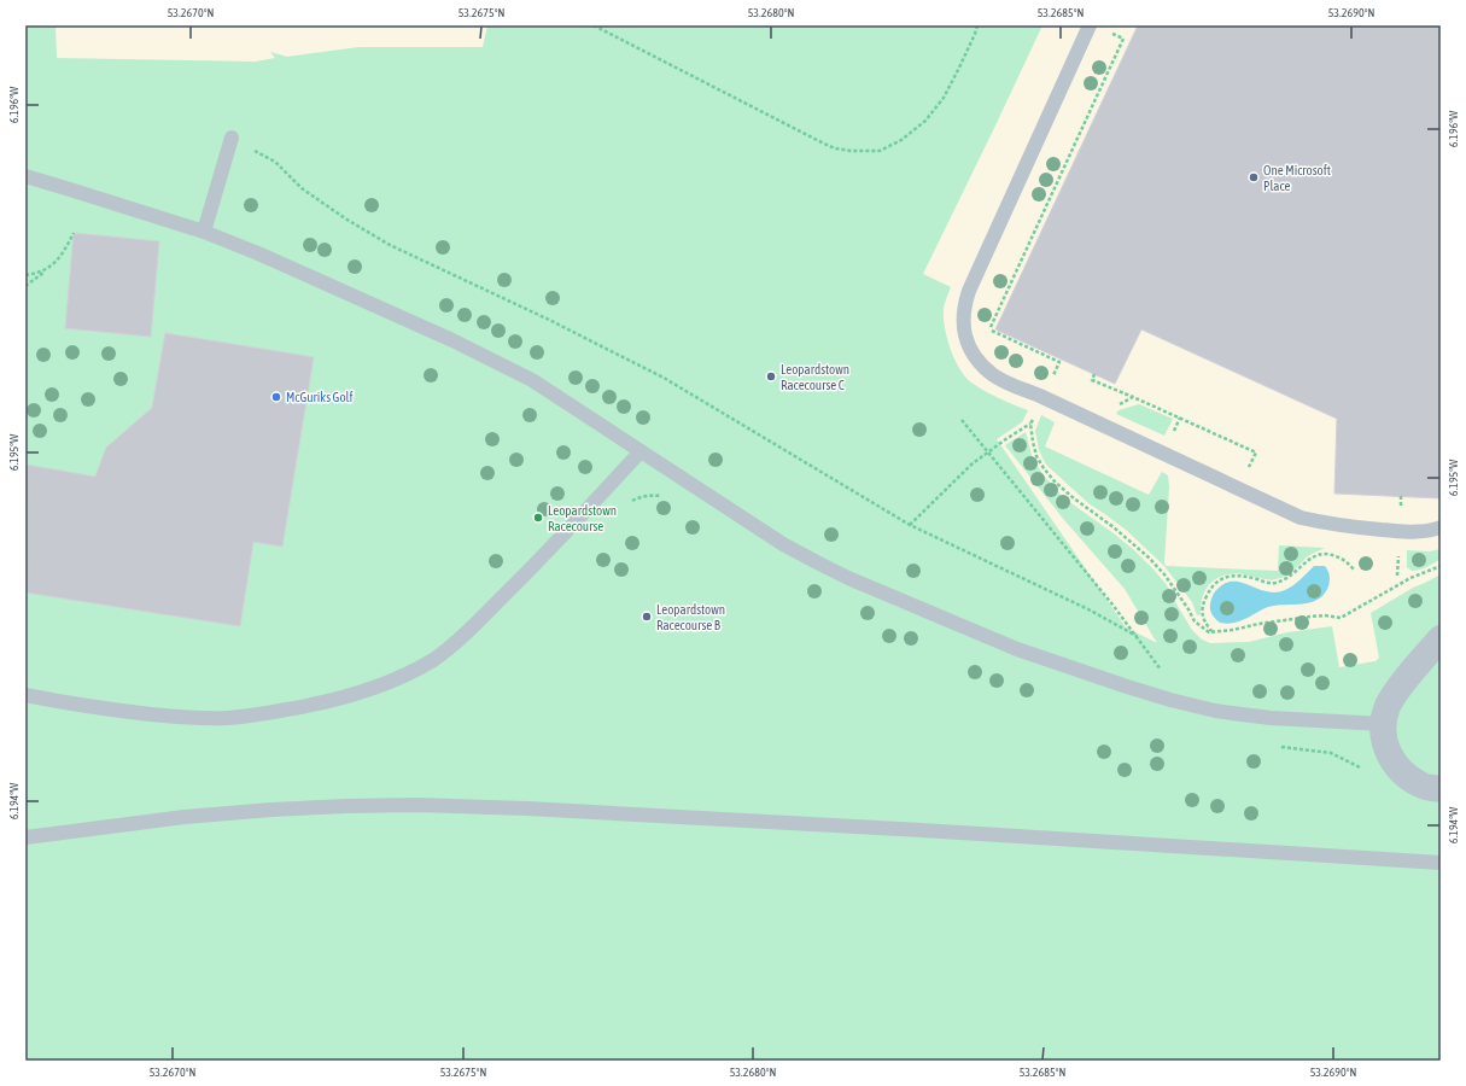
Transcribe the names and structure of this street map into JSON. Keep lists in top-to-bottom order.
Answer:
{
  "places": [
    "One Microsoft Place",
    "Leopardstown Racecourse C",
    "McGuriks Golf",
    "Leopardstown Racecourse",
    "Leopardstown Racecourse B"
  ],
  "coordinates": [
    "53.2670°N",
    "53.2675°N",
    "53.2680°N",
    "53.2685°N",
    "53.2690°N",
    "6.196°W",
    "6.195°W",
    "6.194°W"
  ]
}
